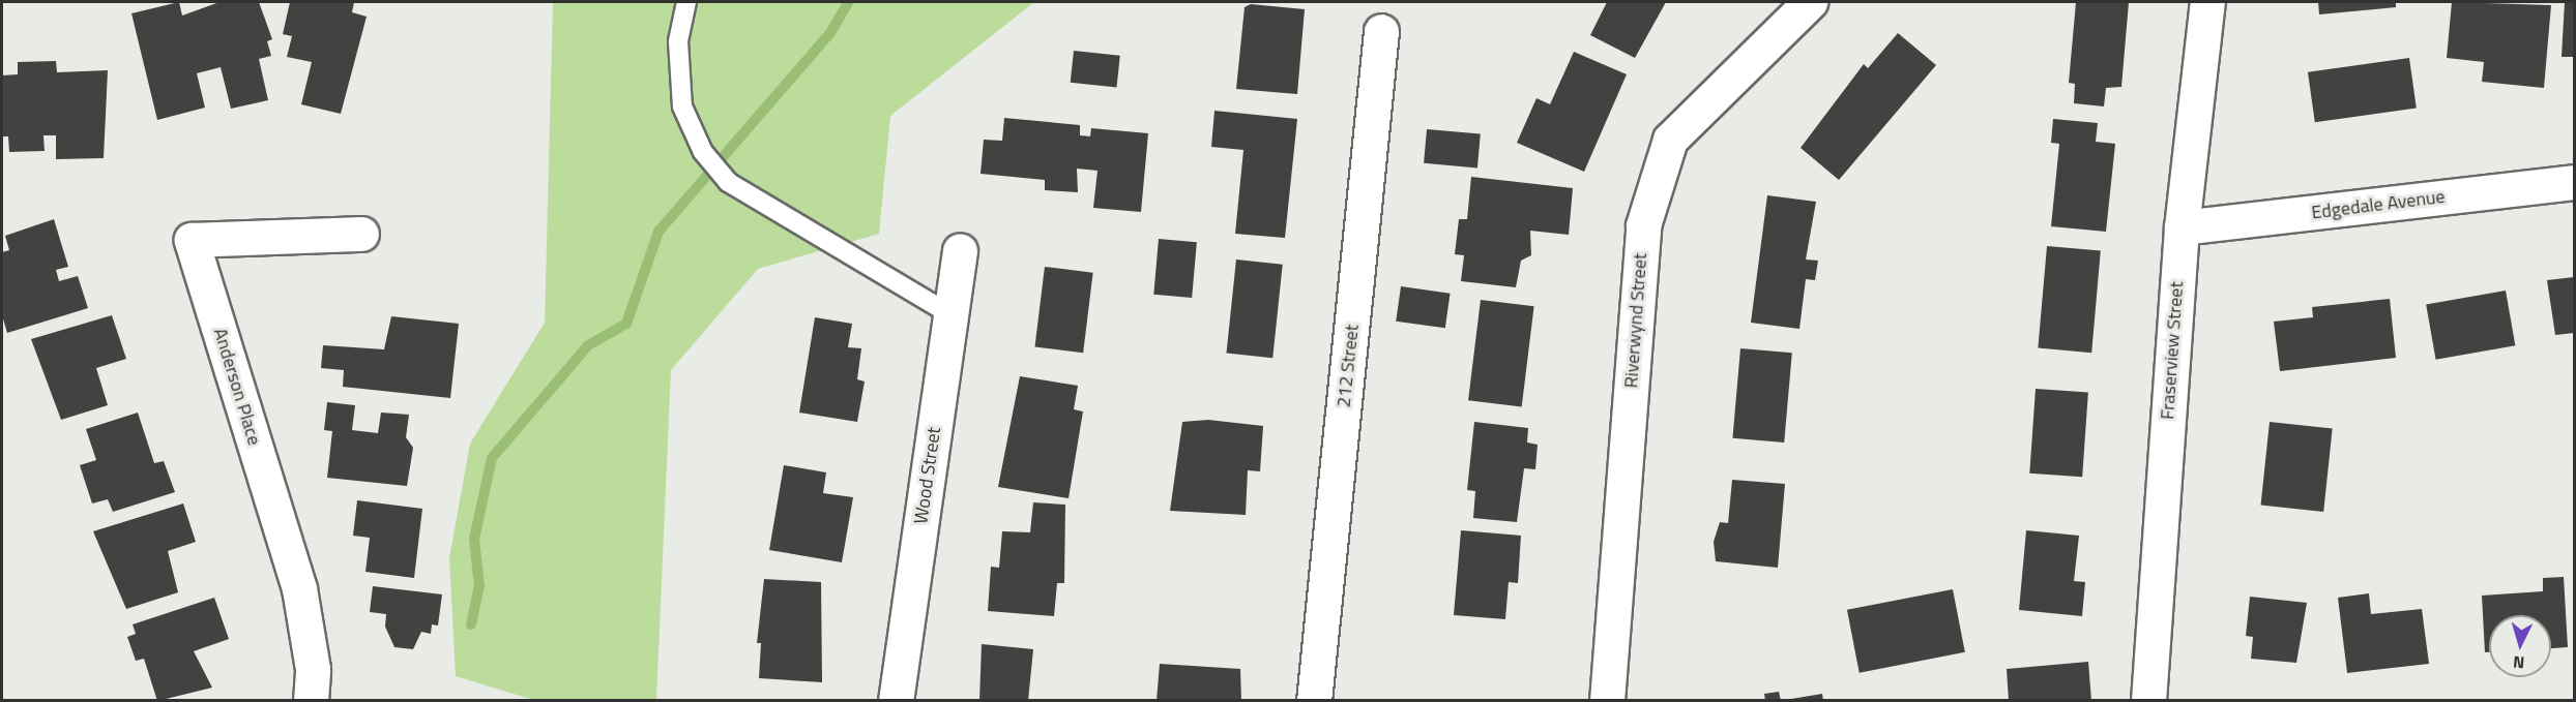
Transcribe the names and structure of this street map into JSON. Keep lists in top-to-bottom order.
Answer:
{
  "streets": {
    "street": [
      "Edgedale Avenue",
      "Riverwynd Street",
      "Fraserview Street",
      "212 Street",
      "Anderson Place",
      "Wood Street"
    ]
  },
  "crossings": [
    ["Edgedale Avenue", "Fraserview Street"]
  ],
  "north": "bottom"
}
